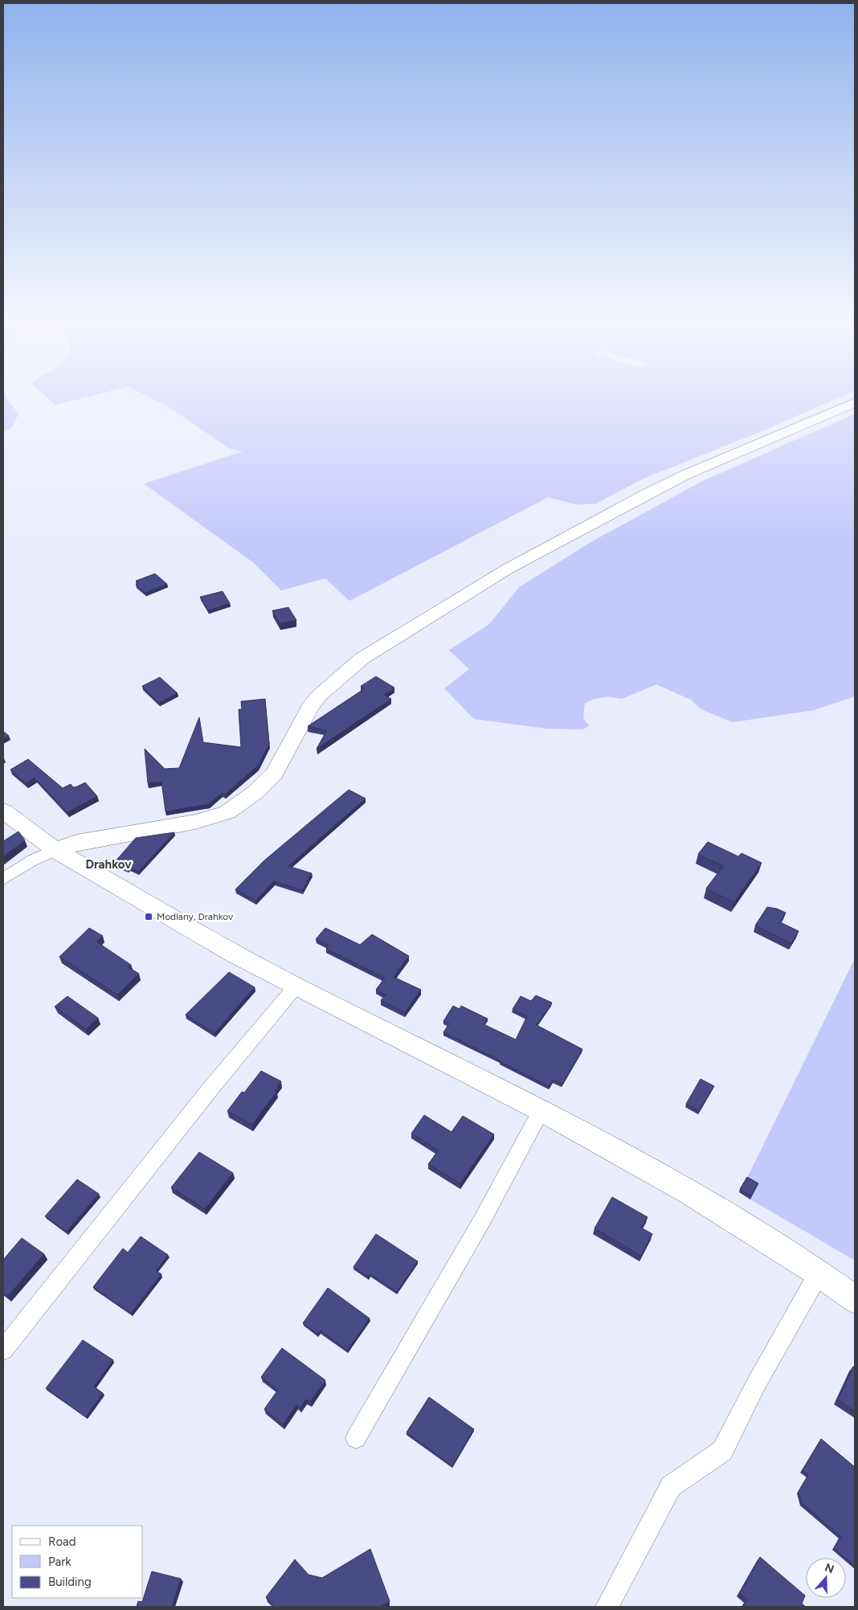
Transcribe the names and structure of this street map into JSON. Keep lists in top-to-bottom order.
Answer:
{
  "districts": ["Drahkov"],
  "places": {
    "transit": ["Modlany, Drahkov"]
  },
  "legend": ["Road", "Park", "Building"],
  "north": "top"
}
